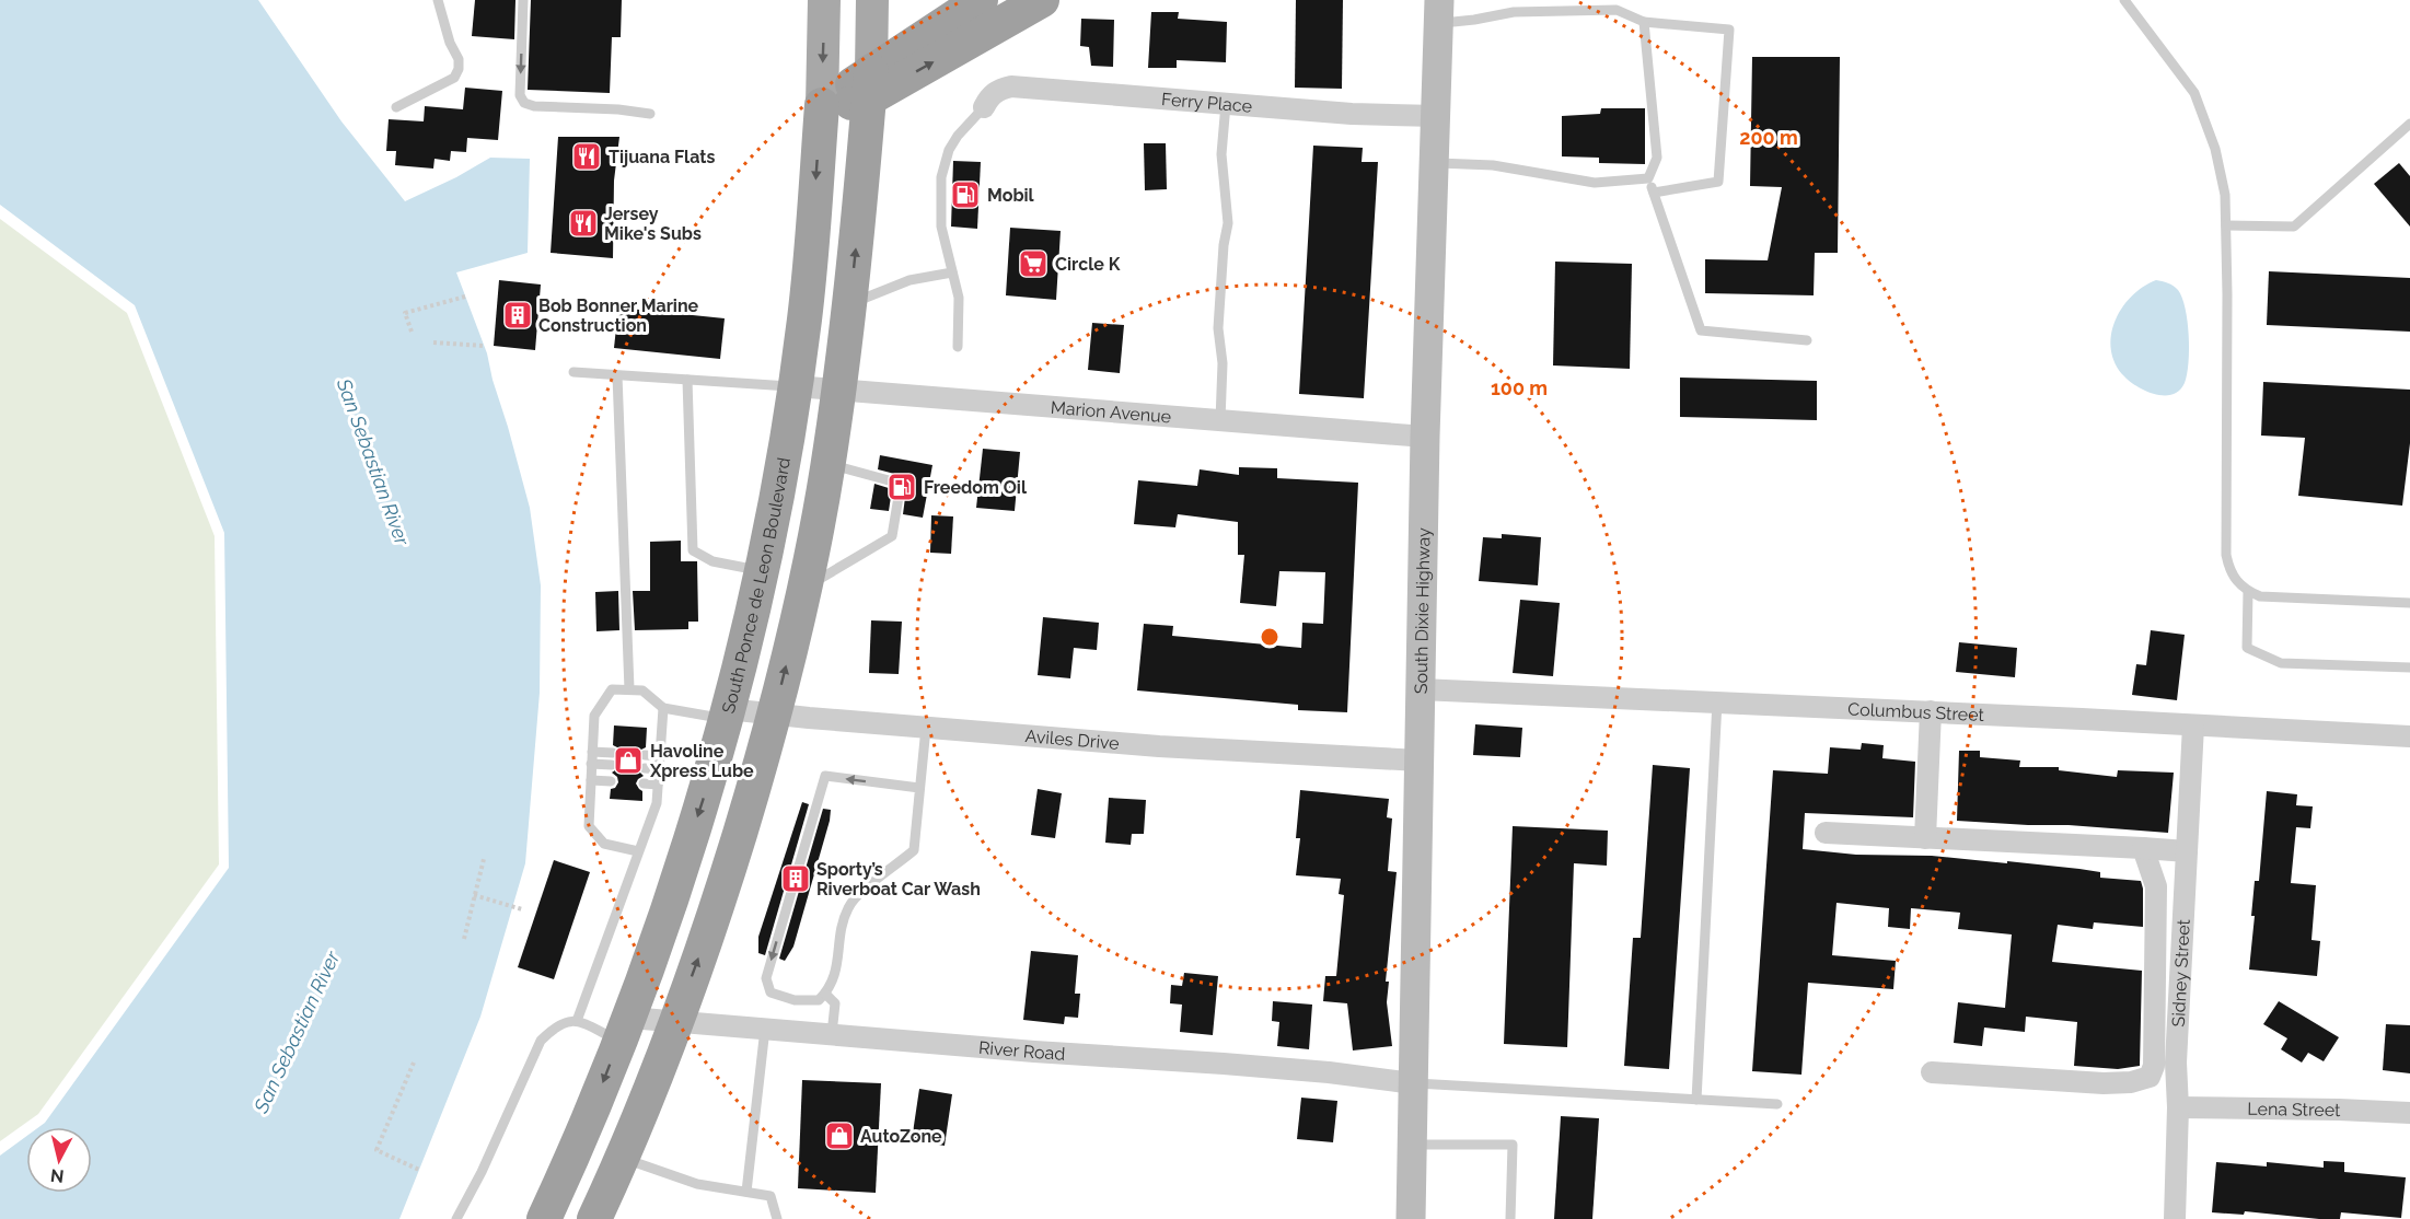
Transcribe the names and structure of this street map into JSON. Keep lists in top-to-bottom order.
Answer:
{
  "streets": {
    "highway": ["South Ponce de Leon Boulevard"],
    "main road": ["South Dixie Highway"],
    "street": [
      "Ferry Place",
      "Marion Avenue",
      "Columbus Street",
      "Aviles Drive",
      "Sidney Street",
      "River Road",
      "Lena Street"
    ]
  },
  "crossings": [
    ["Ferry Place", "South Dixie Highway"],
    ["Marion Avenue", "South Ponce de Leon Boulevard"],
    ["Marion Avenue", "South Dixie Highway"],
    ["South Ponce de Leon Boulevard", "Aviles Drive"],
    ["South Ponce de Leon Boulevard", "River Road"],
    ["South Dixie Highway", "Columbus Street"],
    ["South Dixie Highway", "Aviles Drive"],
    ["South Dixie Highway", "River Road"],
    ["Columbus Street", "Sidney Street"],
    ["Sidney Street", "Lena Street"]
  ],
  "one_way": ["South Ponce de Leon Boulevard"],
  "water": ["San Sebastian River"],
  "places": {
    "restaurant": ["Tijuana Flats", "Jersey Mike's Subs"],
    "fuel station": ["Mobil", "Freedom Oil"],
    "supermarket": ["Circle K"],
    "building": ["Bob Bonner Marine Construction", "Sporty’s Riverboat Car Wash"],
    "shop": ["Havoline Xpress Lube", "AutoZone"]
  },
  "north": "bottom",
  "rings": ["200 m", "100 m"]
}
